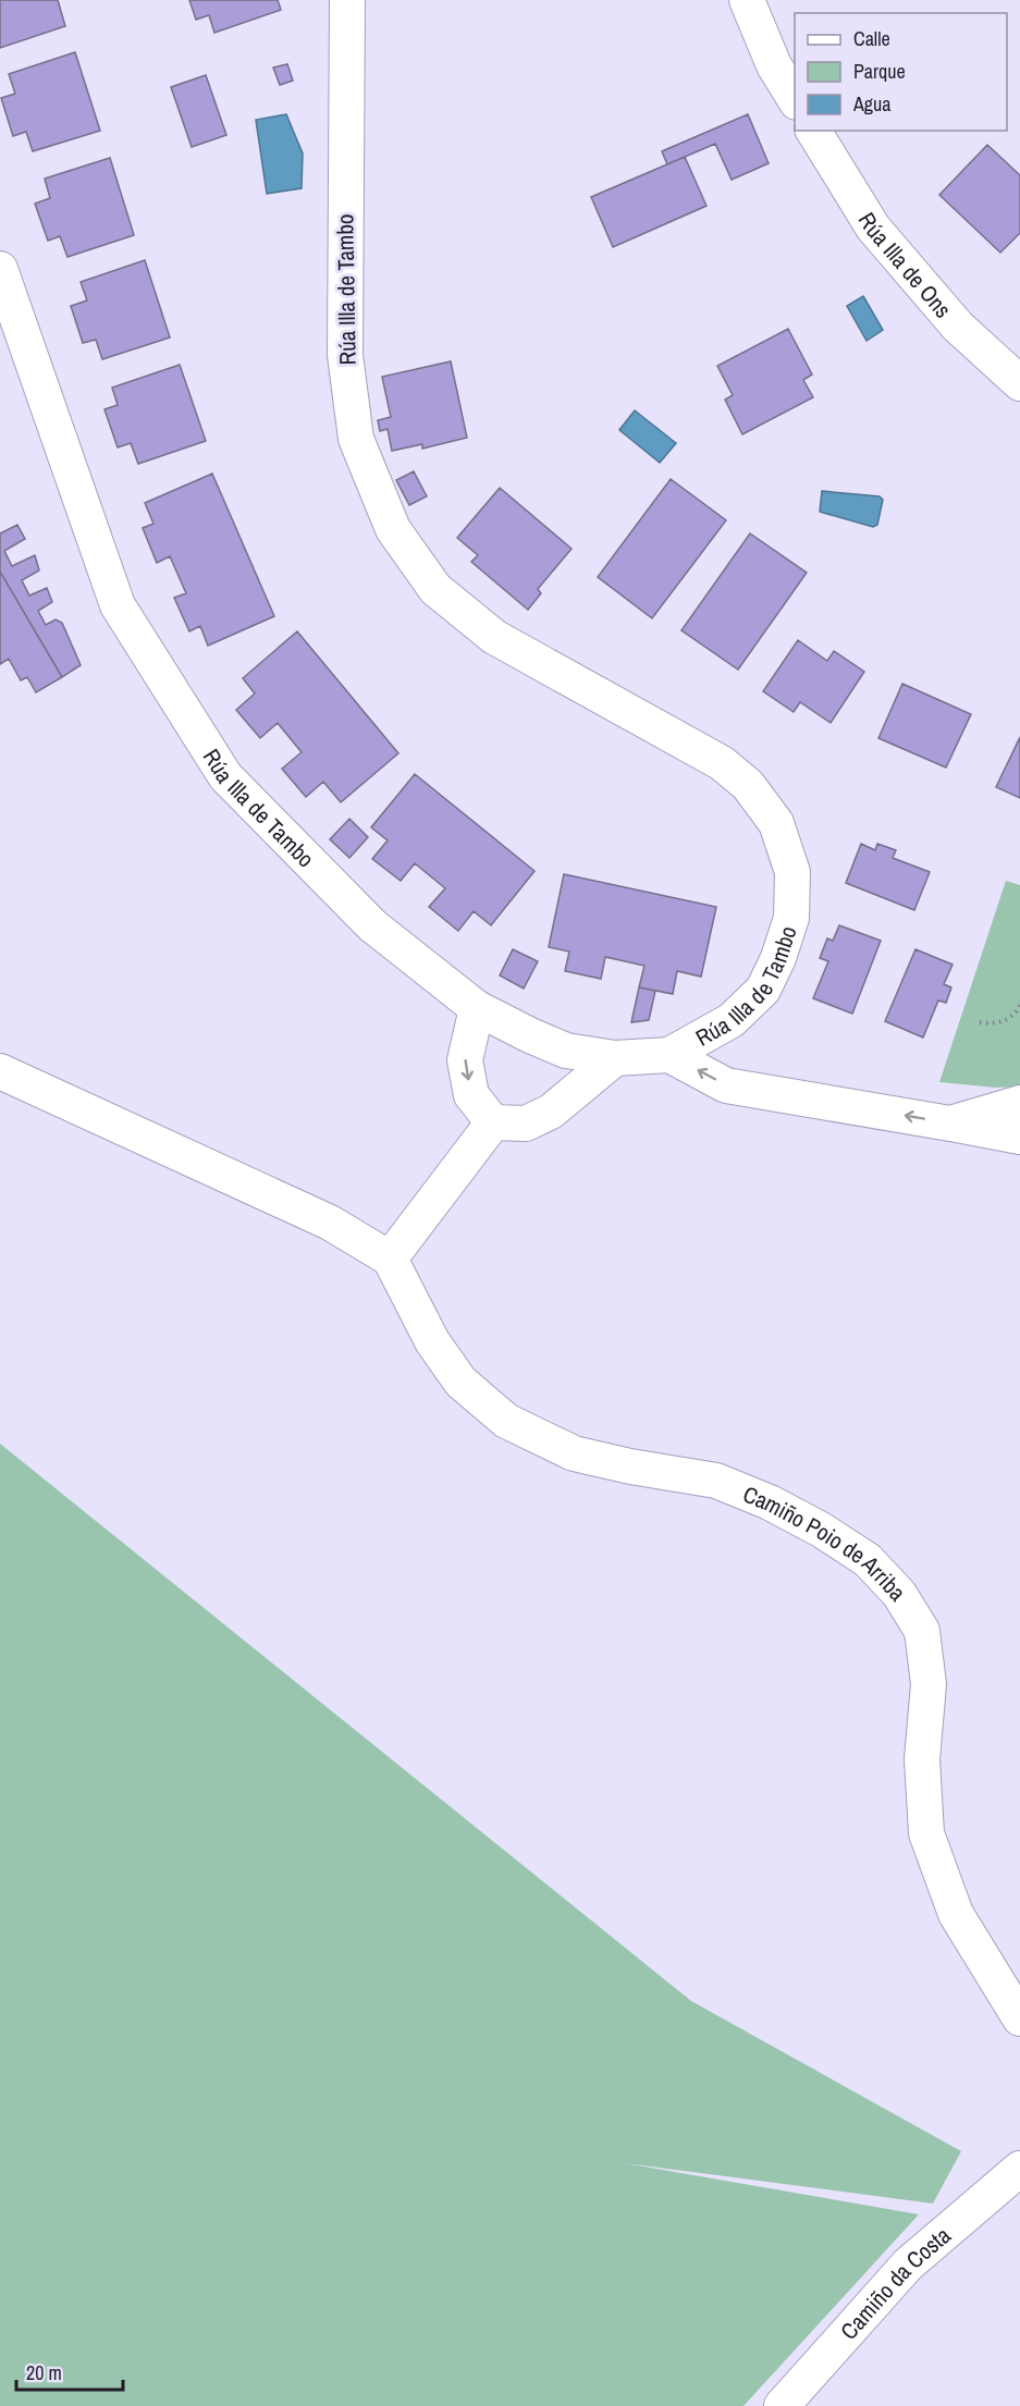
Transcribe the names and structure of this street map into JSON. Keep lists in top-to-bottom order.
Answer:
{
  "streets": {
    "street": [
      "Rúa Illa de Ons",
      "Rúa Illa de Tambo",
      "Camiño Poio de Arriba",
      "Camiño da Costa"
    ]
  },
  "legend": ["Calle", "Parque", "Agua"],
  "scale_bar": "20 m"
}
